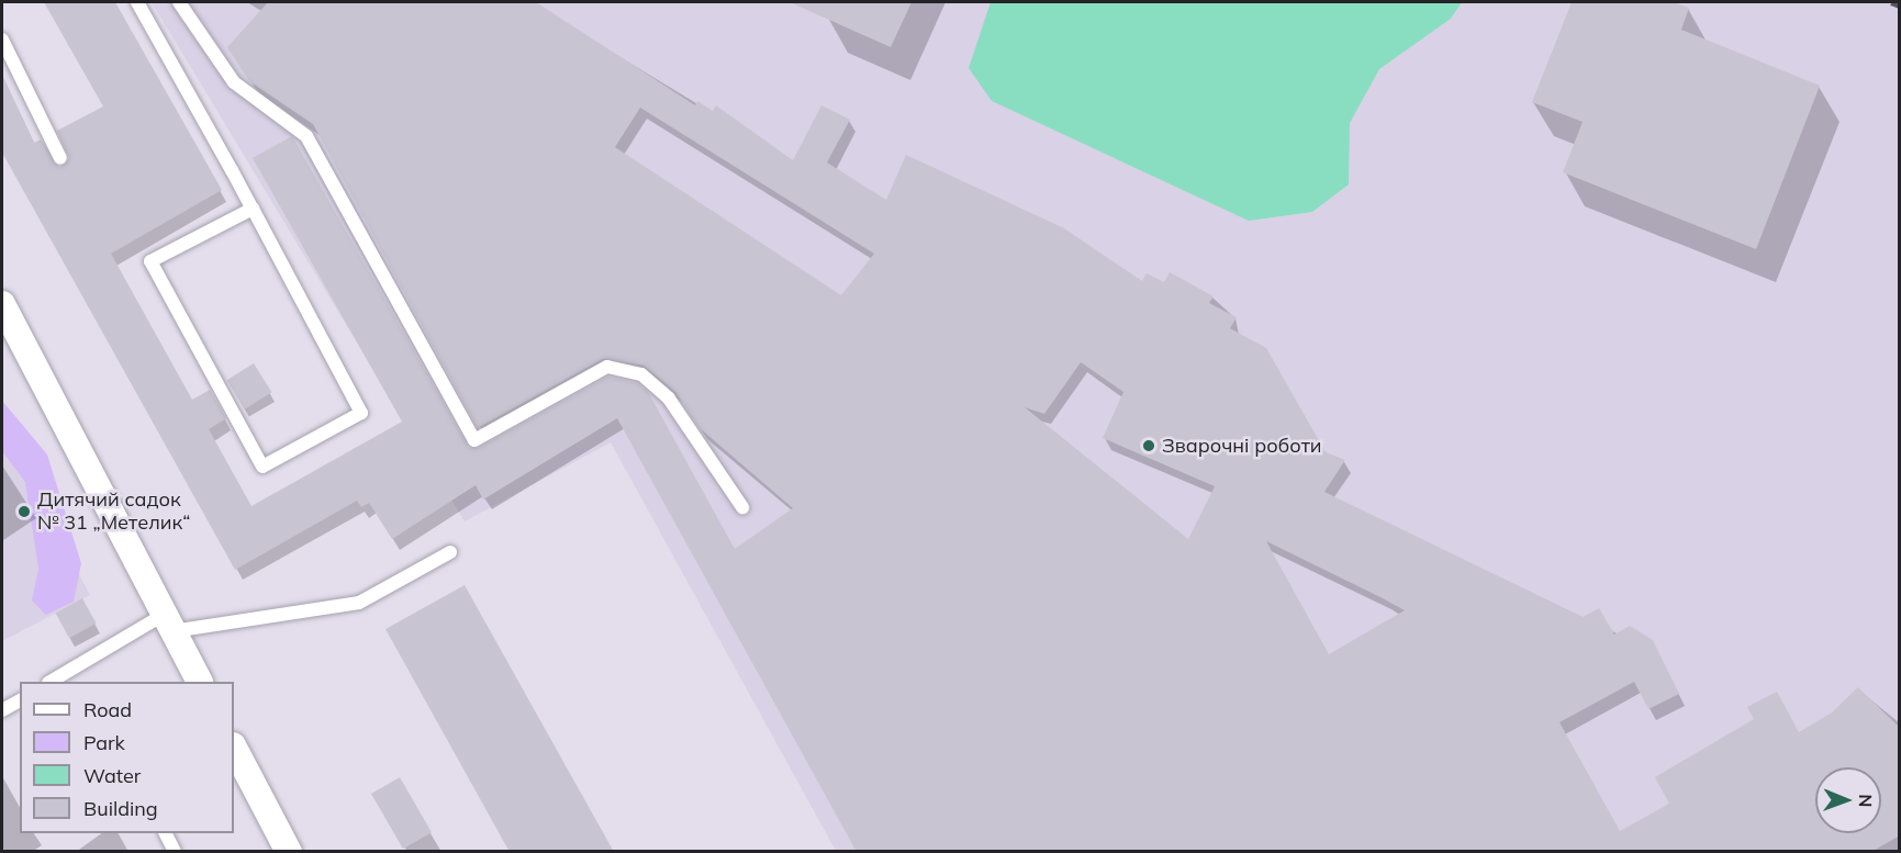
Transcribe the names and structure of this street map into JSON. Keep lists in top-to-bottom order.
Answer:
{
  "places": ["Зварочні роботи", "Дитячий садок № 31 „Метелик“"],
  "legend": [
    "Road",
    "Park",
    "Water",
    "Building"
  ],
  "north": "right"
}
